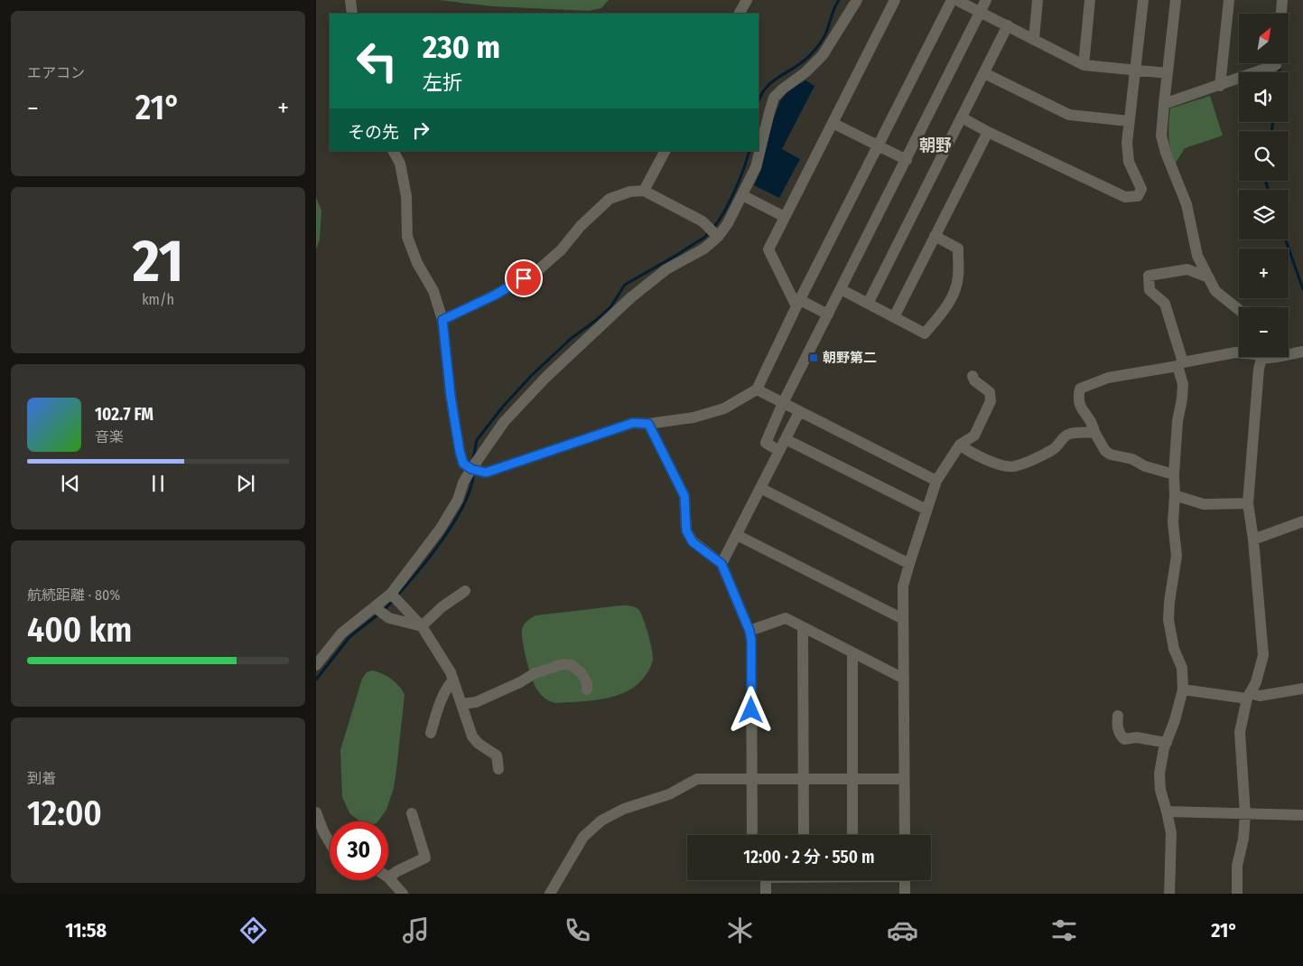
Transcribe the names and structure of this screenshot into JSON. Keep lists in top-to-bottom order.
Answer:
{
  "districts": ["朝野"],
  "places": {
    "transit": ["朝野第二"]
  },
  "north": "top right",
  "page": {
    "tile": [
      "エアコン",
      ["21", "km/h"],
      ["航続距離 · 80%", "400 km"],
      ["到着", "12:00"]
    ],
    "map_buttons": ["+", "−"],
    "turn": ["230 m", "左折"],
    "heat": ["−", "21°", "+"],
    "then": "その先",
    "song": ["102.7 FM", "音楽"],
    "limit": "30",
    "trip": "12:00 · 2 分 · 550 m",
    "tabs": ["11:58", "21°"]
  }
}
